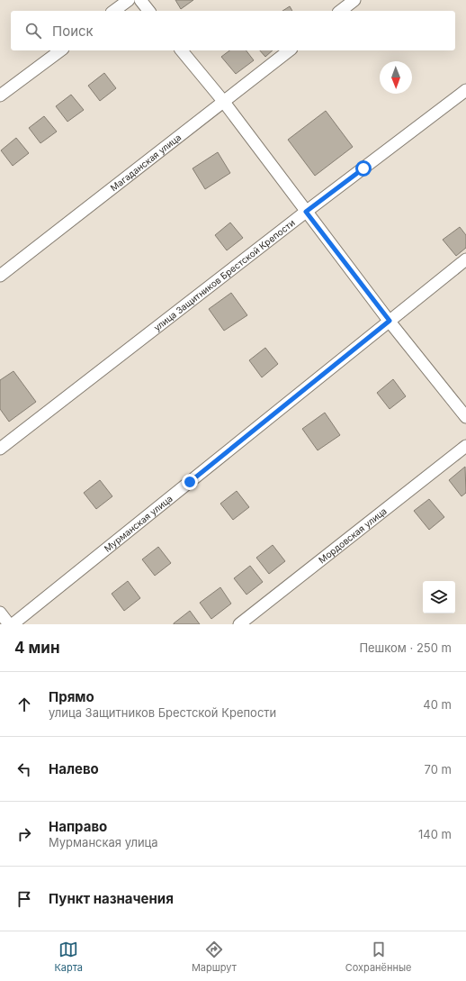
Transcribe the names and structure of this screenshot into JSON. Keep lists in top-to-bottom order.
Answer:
{
  "streets": {
    "street": [
      "Магаданская улица",
      "улица Защитников Брестской Крепости",
      "Мурманская улица",
      "Мордовская улица"
    ]
  },
  "north": "bottom",
  "page": {
    "search": "Поиск",
    "heading": ["4 мин", "Пешком · 250 m"],
    "list": [
      ["Прямо", "улица Защитников Брестской Крепости", "40 m"],
      ["Налево", "70 m"],
      ["Направо", "Мурманская улица", "140 m"],
      "Пункт назначения"
    ],
    "nav": ["Карта", "Маршрут", "Сохранённые"]
  }
}
